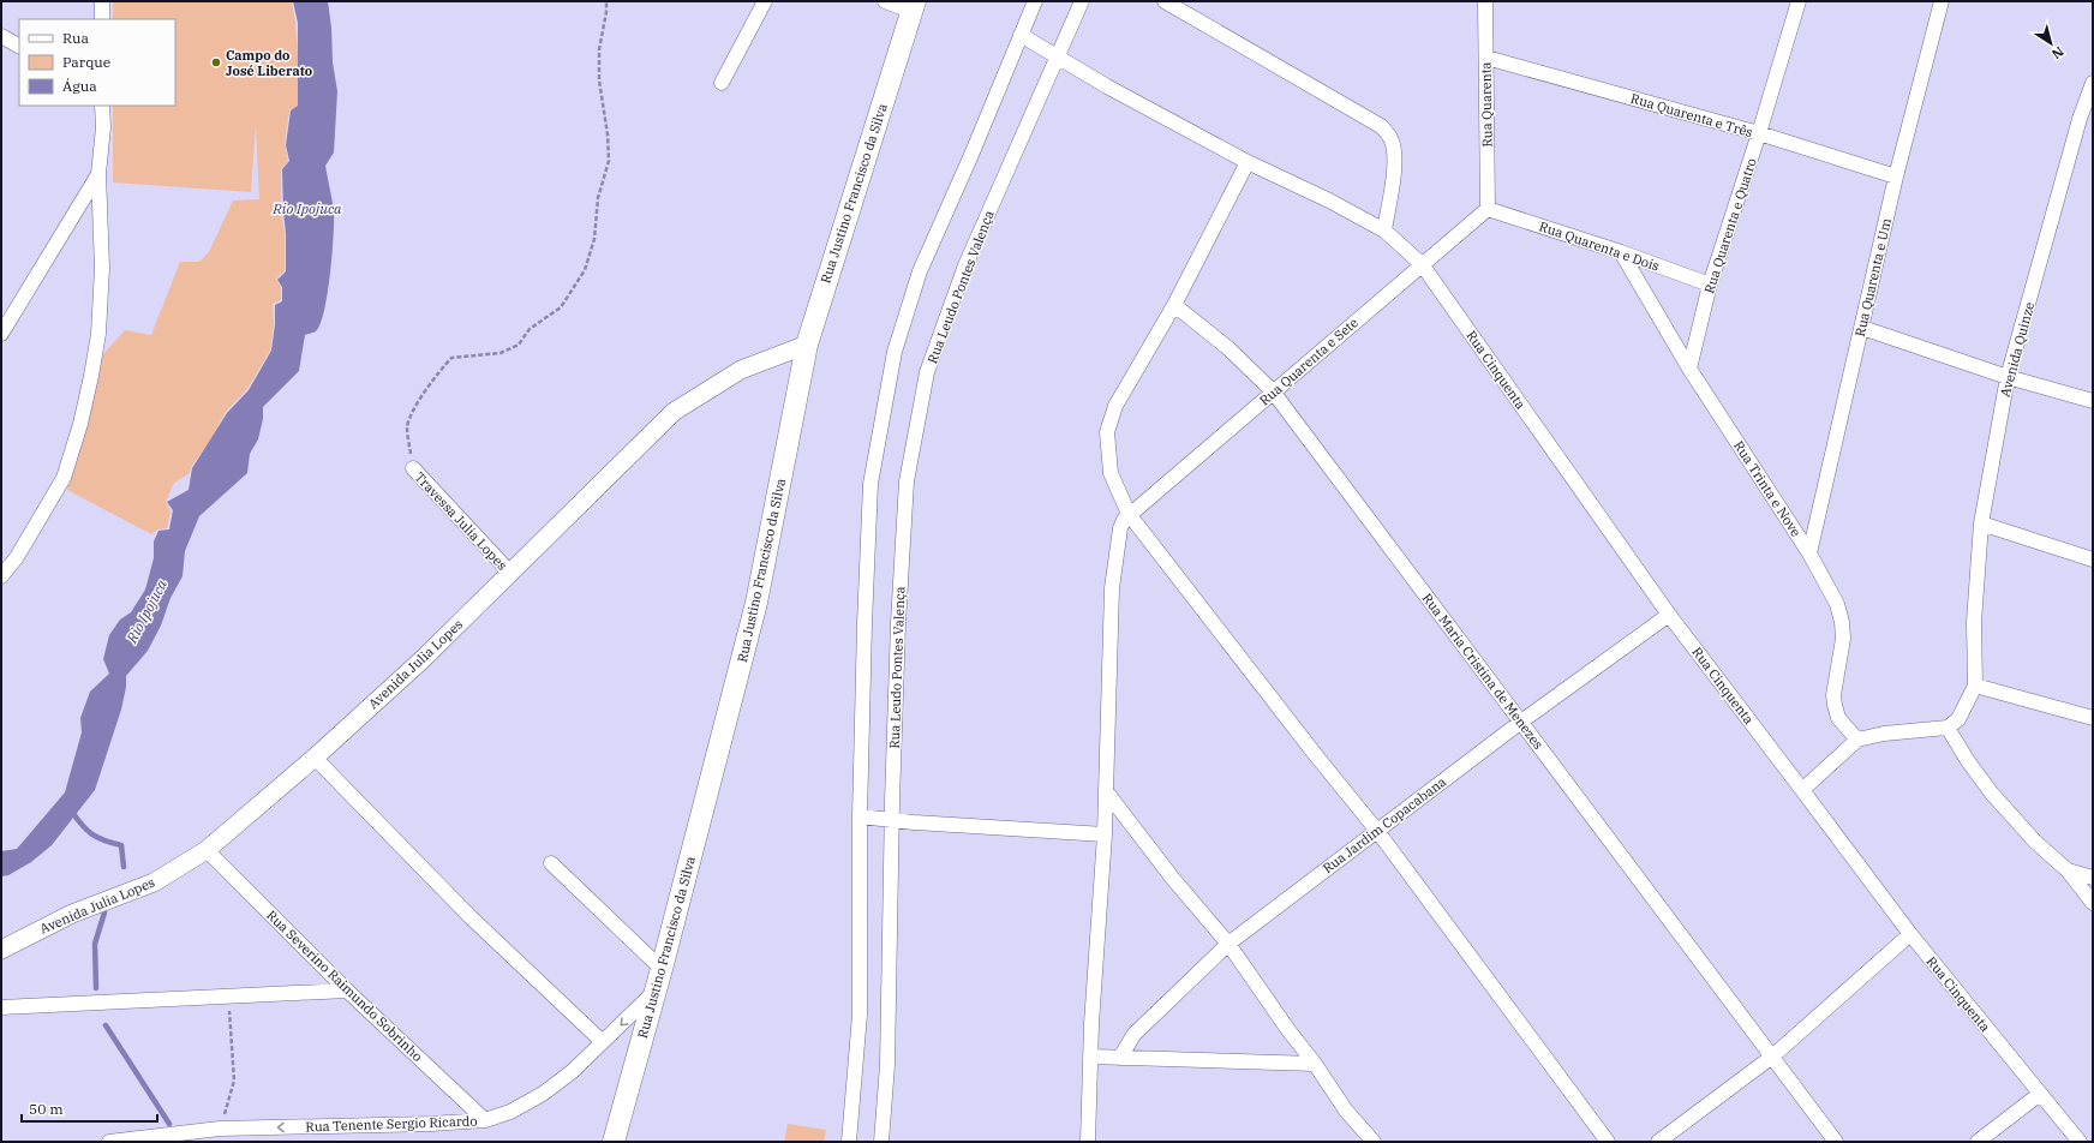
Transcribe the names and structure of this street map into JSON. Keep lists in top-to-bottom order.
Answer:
{
  "streets": {
    "main road": ["Rua Justino Francisco da Silva"],
    "street": [
      "Rua Quarenta",
      "Rua Quarenta e Três",
      "Rua Quarenta e Quatro",
      "Rua Quarenta e Dois",
      "Rua Quarenta e Um",
      "Rua Leudo Pontes Valença",
      "Avenida Quinze",
      "Rua Quarenta e Sete",
      "Rua Cinquenta",
      "Rua Trinta e Nove",
      "Travessa Julia Lopes",
      "Avenida Julia Lopes",
      "Rua Maria Cristina de Menezes",
      "Rua Jardim Copacabana",
      "Rua Severino Raimundo Sobrinho",
      "Rua Tenente Sergio Ricardo"
    ]
  },
  "crossings": [
    ["Rua Quarenta", "Rua Quarenta e Três"],
    ["Rua Quarenta", "Rua Quarenta e Dois"],
    ["Rua Quarenta", "Rua Quarenta e Sete"],
    ["Rua Quarenta e Três", "Rua Quarenta e Quatro"],
    ["Rua Quarenta e Três", "Rua Quarenta e Um"],
    ["Rua Justino Francisco da Silva", "Avenida Julia Lopes"],
    ["Rua Justino Francisco da Silva", "Rua Tenente Sergio Ricardo"],
    ["Rua Quarenta e Quatro", "Rua Quarenta e Dois"],
    ["Rua Quarenta e Quatro", "Rua Trinta e Nove"],
    ["Rua Quarenta e Dois", "Rua Quarenta e Sete"],
    ["Rua Quarenta e Dois", "Rua Trinta e Nove"],
    ["Rua Quarenta e Um", "Rua Trinta e Nove"],
    ["Rua Leudo Pontes Valença", "Rua Cinquenta"],
    ["Rua Quarenta e Sete", "Rua Cinquenta"],
    ["Rua Quarenta e Sete", "Rua Maria Cristina de Menezes"],
    ["Rua Cinquenta", "Rua Jardim Copacabana"],
    ["Travessa Julia Lopes", "Avenida Julia Lopes"],
    ["Avenida Julia Lopes", "Rua Severino Raimundo Sobrinho"],
    ["Rua Maria Cristina de Menezes", "Rua Jardim Copacabana"],
    ["Rua Severino Raimundo Sobrinho", "Rua Tenente Sergio Ricardo"]
  ],
  "one_way": ["Rua Tenente Sergio Ricardo"],
  "water": ["Rio Ipojuca"],
  "places": ["Campo do José Liberato"],
  "legend": ["Rua", "Parque", "Água"],
  "scale_bar": "50 m",
  "north": "bottom right"
}
